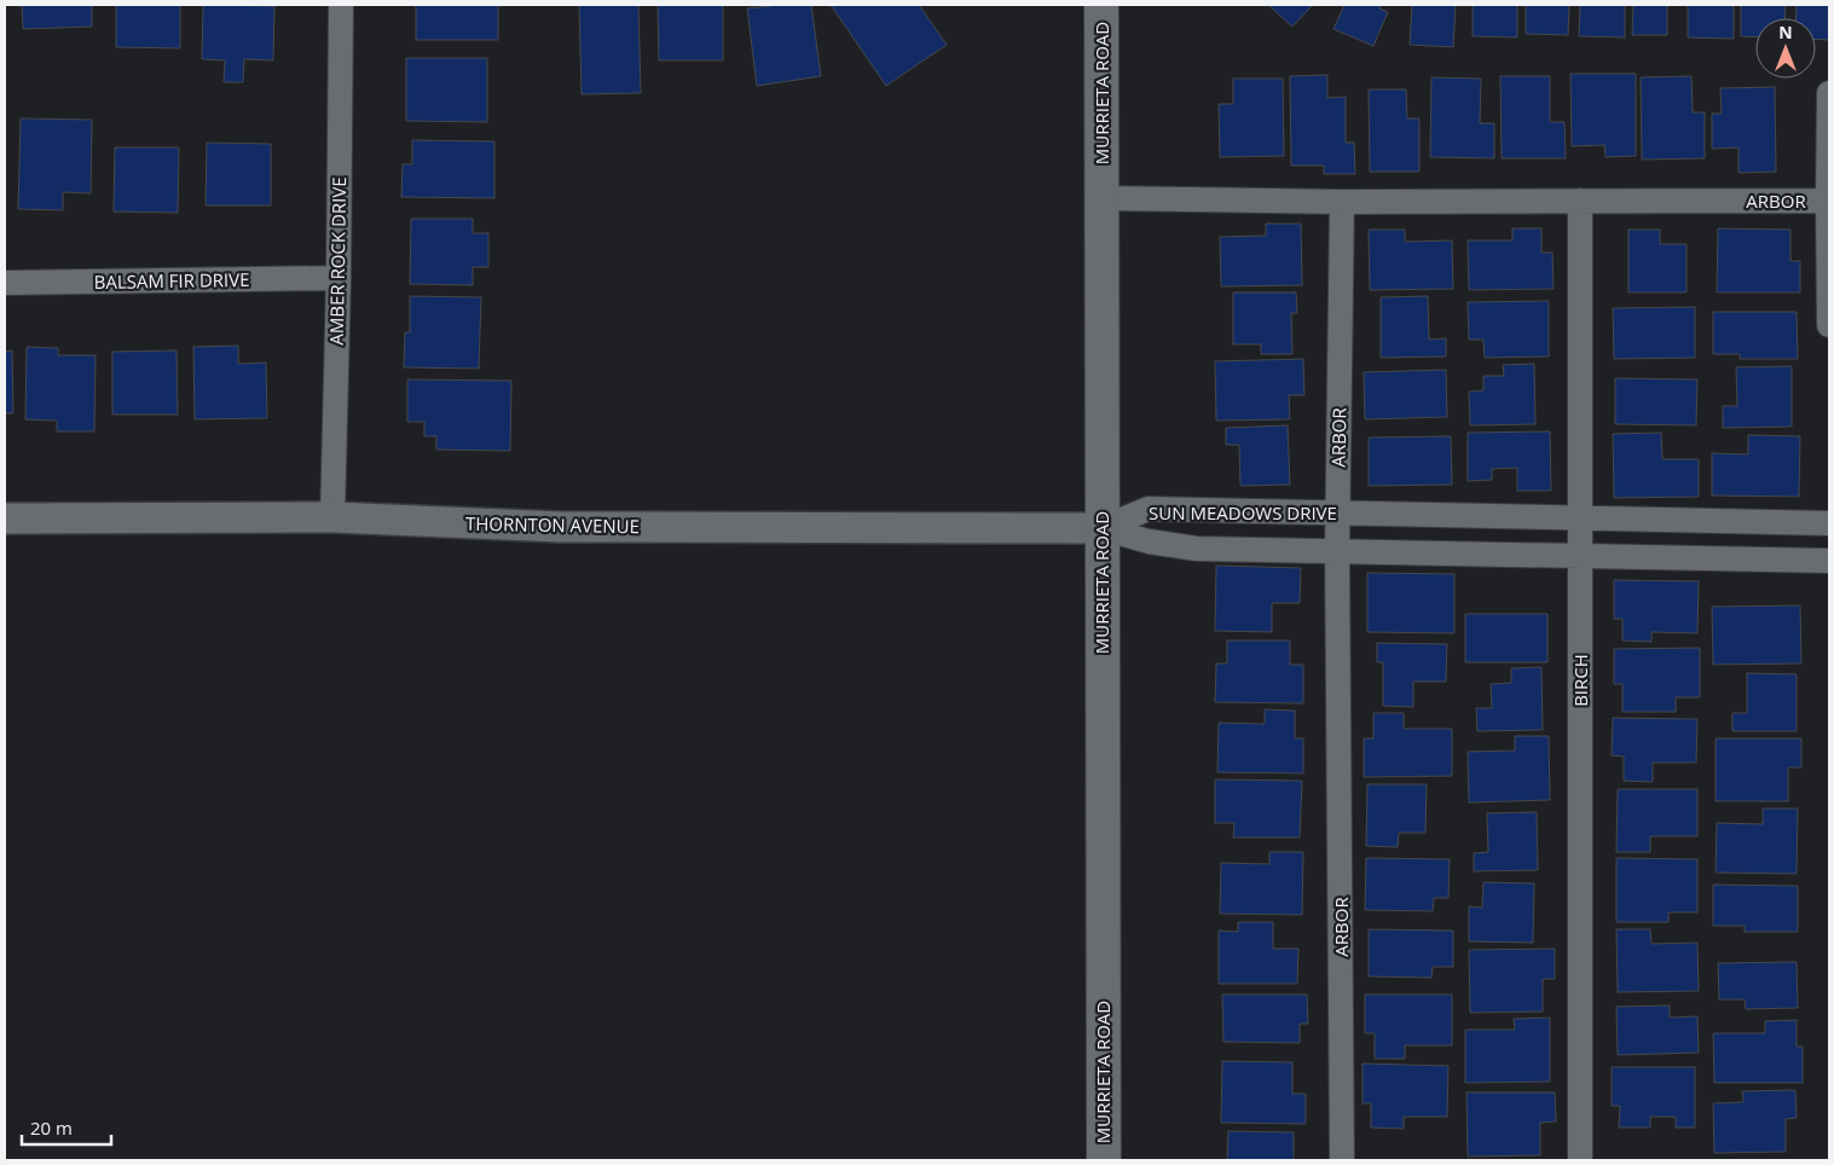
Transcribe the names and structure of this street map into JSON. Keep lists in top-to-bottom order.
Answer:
{
  "streets": {
    "main road": ["MURRIETA ROAD"],
    "street": [
      "ARBOR",
      "AMBER ROCK DRIVE",
      "BALSAM FIR DRIVE",
      "SUN MEADOWS DRIVE",
      "THORNTON AVENUE",
      "BIRCH"
    ]
  },
  "crossings": [
    ["MURRIETA ROAD", "SUN MEADOWS DRIVE"],
    ["MURRIETA ROAD", "THORNTON AVENUE"],
    ["ARBOR", "SUN MEADOWS DRIVE"],
    ["ARBOR", "BIRCH"],
    ["AMBER ROCK DRIVE", "BALSAM FIR DRIVE"],
    ["AMBER ROCK DRIVE", "THORNTON AVENUE"],
    ["SUN MEADOWS DRIVE", "THORNTON AVENUE"],
    ["SUN MEADOWS DRIVE", "BIRCH"]
  ],
  "scale_bar": "20 m",
  "north": "top"
}
